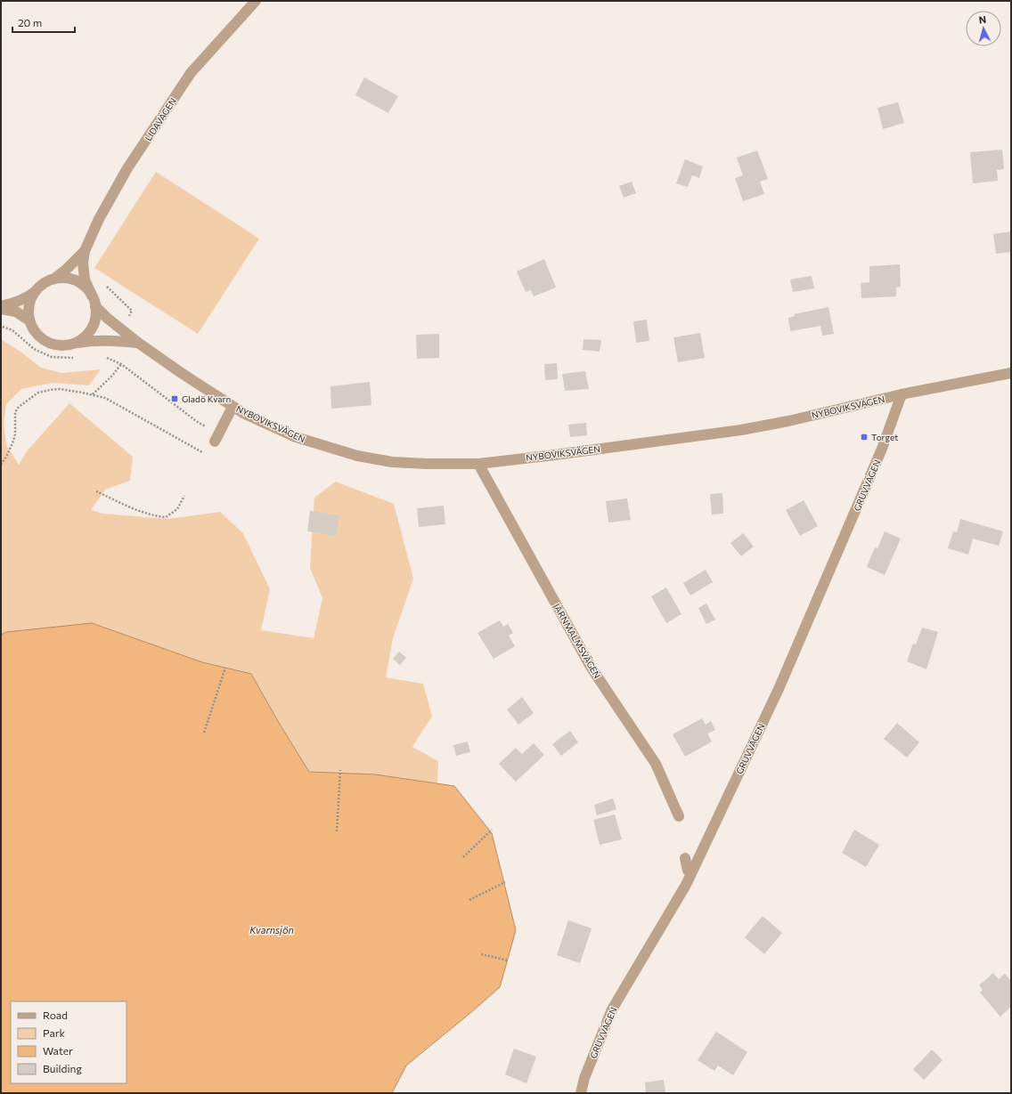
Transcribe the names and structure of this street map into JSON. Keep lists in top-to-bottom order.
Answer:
{
  "streets": {
    "street": [
      "LIDAVÄGEN",
      "NYBOVIKSVÄGEN",
      "GRUVVÄGEN",
      "JÄRNMALMSVÄGEN"
    ]
  },
  "crossings": [
    ["LIDAVÄGEN", "NYBOVIKSVÄGEN"],
    ["NYBOVIKSVÄGEN", "GRUVVÄGEN"],
    ["NYBOVIKSVÄGEN", "JÄRNMALMSVÄGEN"]
  ],
  "water": ["Kvarnsjön"],
  "places": {
    "transit": ["Gladö Kvarn", "Torget"]
  },
  "legend": [
    "Road",
    "Park",
    "Water",
    "Building"
  ],
  "scale_bar": "20 m",
  "north": "top"
}
